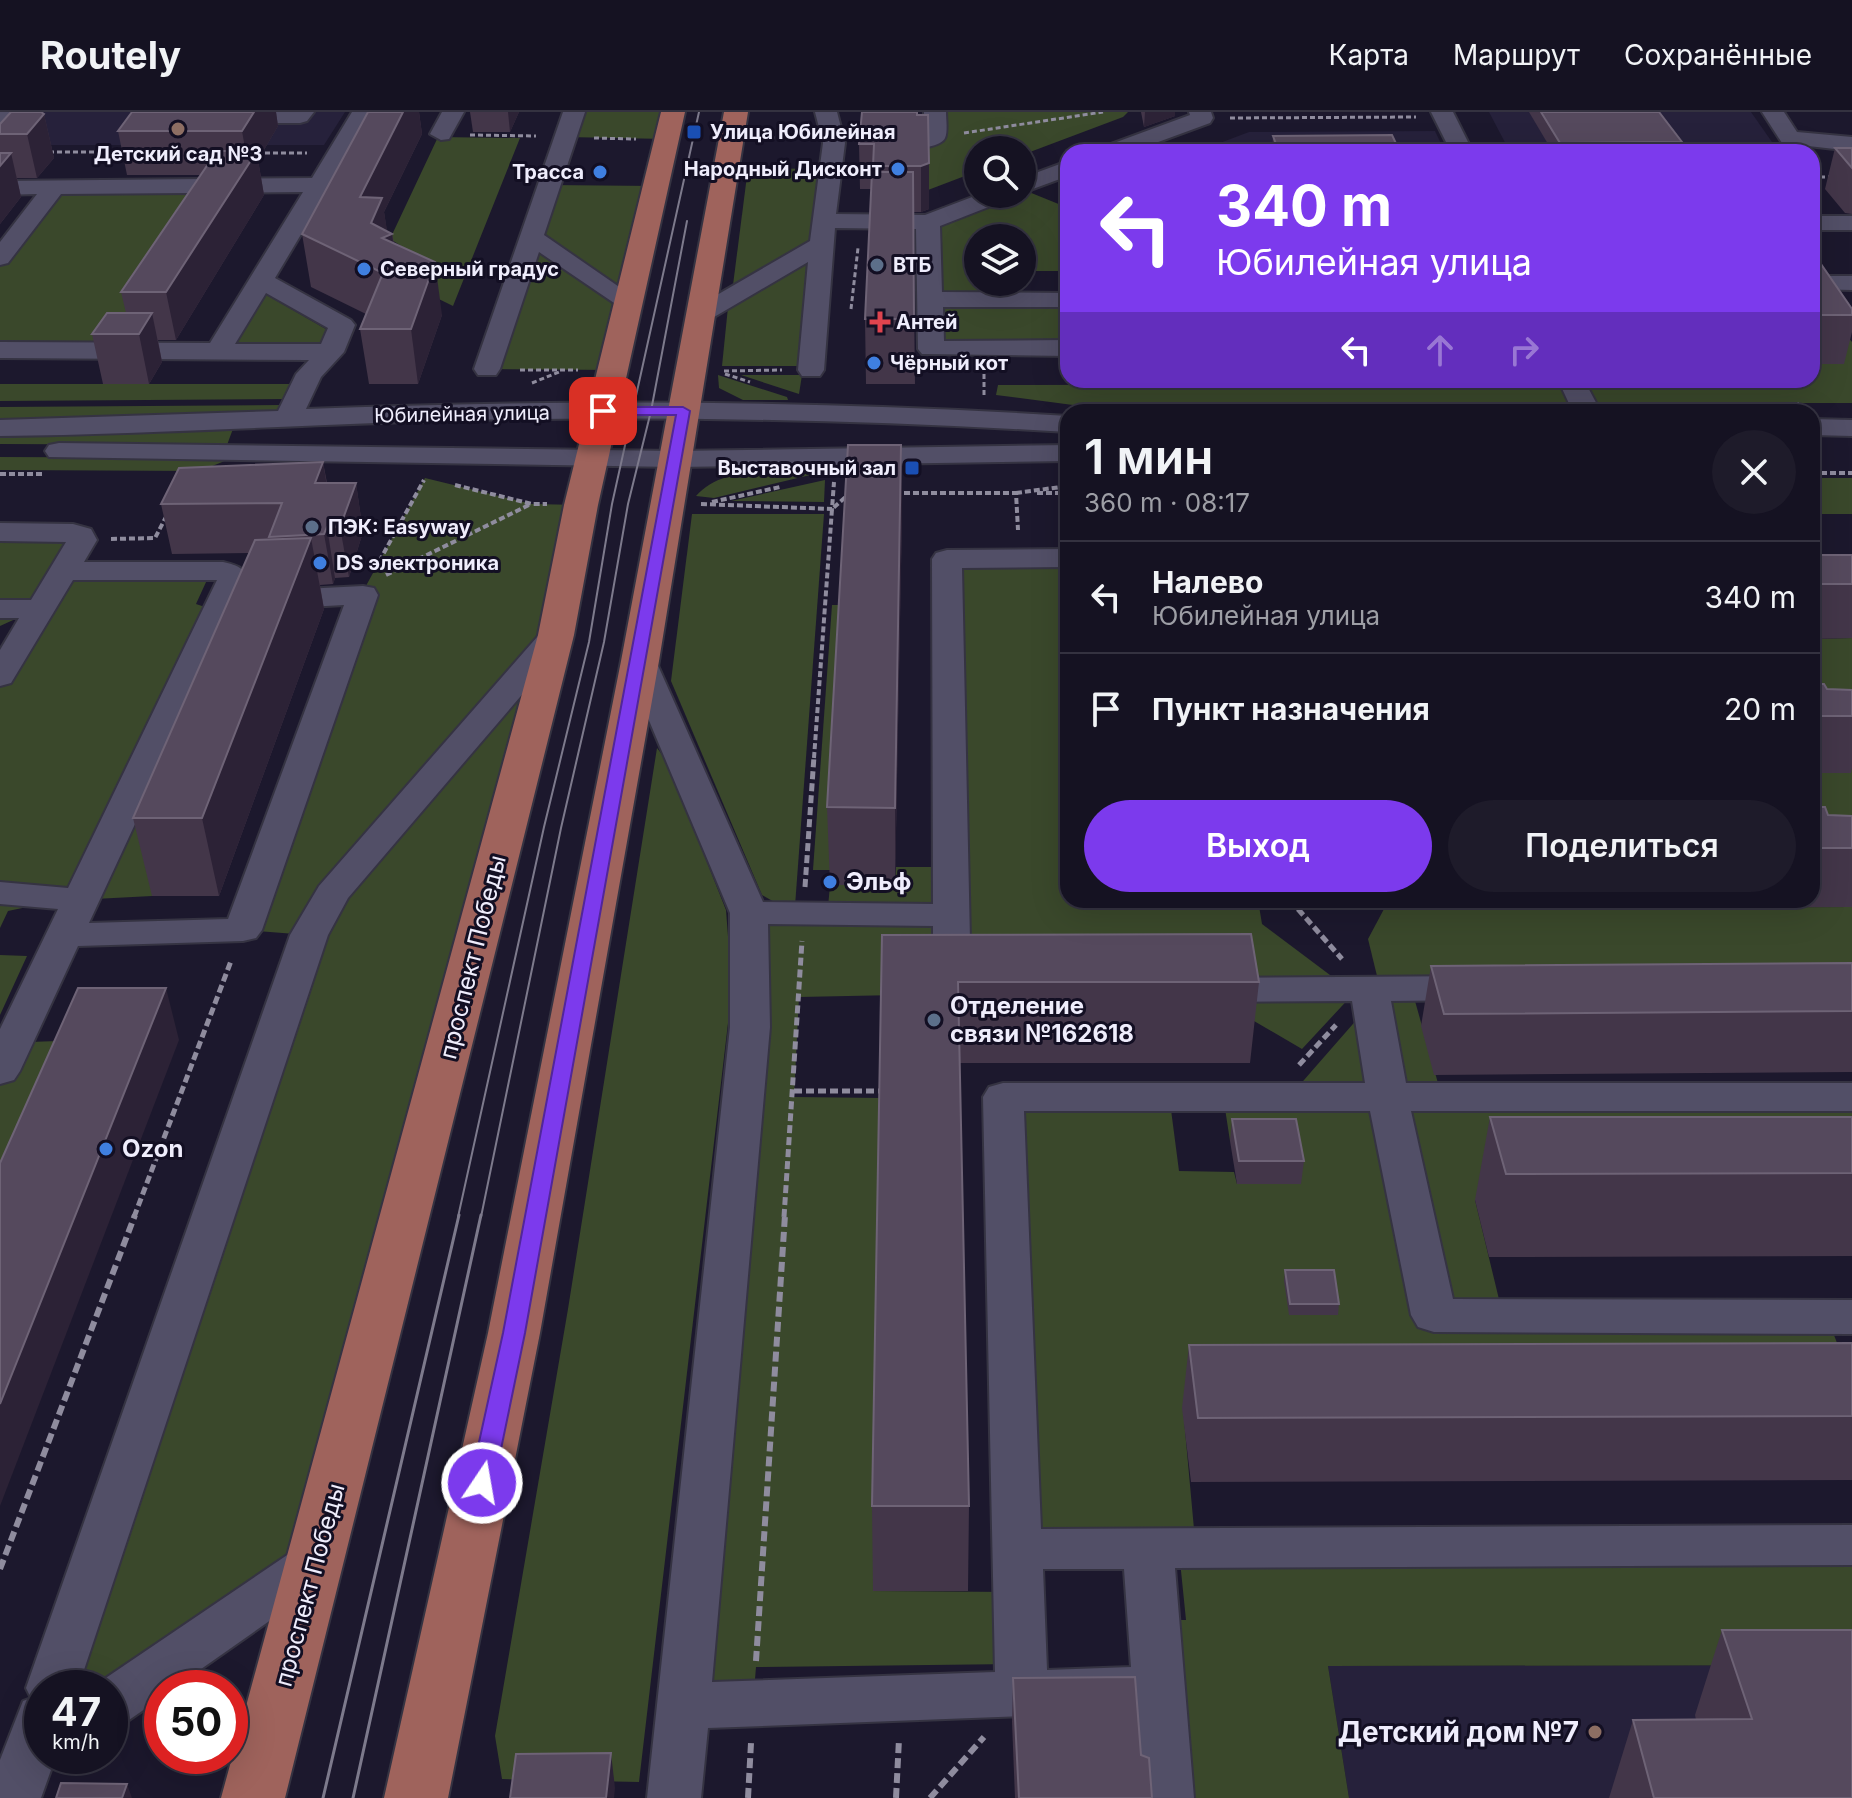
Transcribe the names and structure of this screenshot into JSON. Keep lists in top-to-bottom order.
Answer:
{
  "streets": {
    "main road": ["проспект Победы"],
    "street": ["Юбилейная улица"]
  },
  "crossings": [
    ["Юбилейная улица", "проспект Победы"]
  ],
  "places": {
    "other": [
      "Детский сад №3",
      "Народный Дисконт",
      "Трасса",
      "ВТБ",
      "Северный градус",
      "Чёрный кот",
      "ПЭК: Easyway",
      "DS электроника",
      "Эльф",
      "Отделение связи №162618",
      "Ozon",
      "Детский дом №7"
    ],
    "transit": ["Улица Юбилейная", "Выставочный зал"],
    "health": ["Антей"]
  },
  "page": {
    "header": "Routely",
    "nav": ["Карта", "Маршрут", "Сохранённые"],
    "turn": ["340 m", "Юбилейная улица"],
    "heading": ["1 мин", "360 m · 08:17"],
    "list": [
      {
        "name": "Налево",
        "note": "Юбилейная улица",
        "value": "340 m"
      },
      {
        "name": "Пункт назначения",
        "value": "20 m"
      }
    ],
    "buttons": ["Выход", "Поделиться"],
    "speed": "47 km/h",
    "limit": "50"
  }
}
